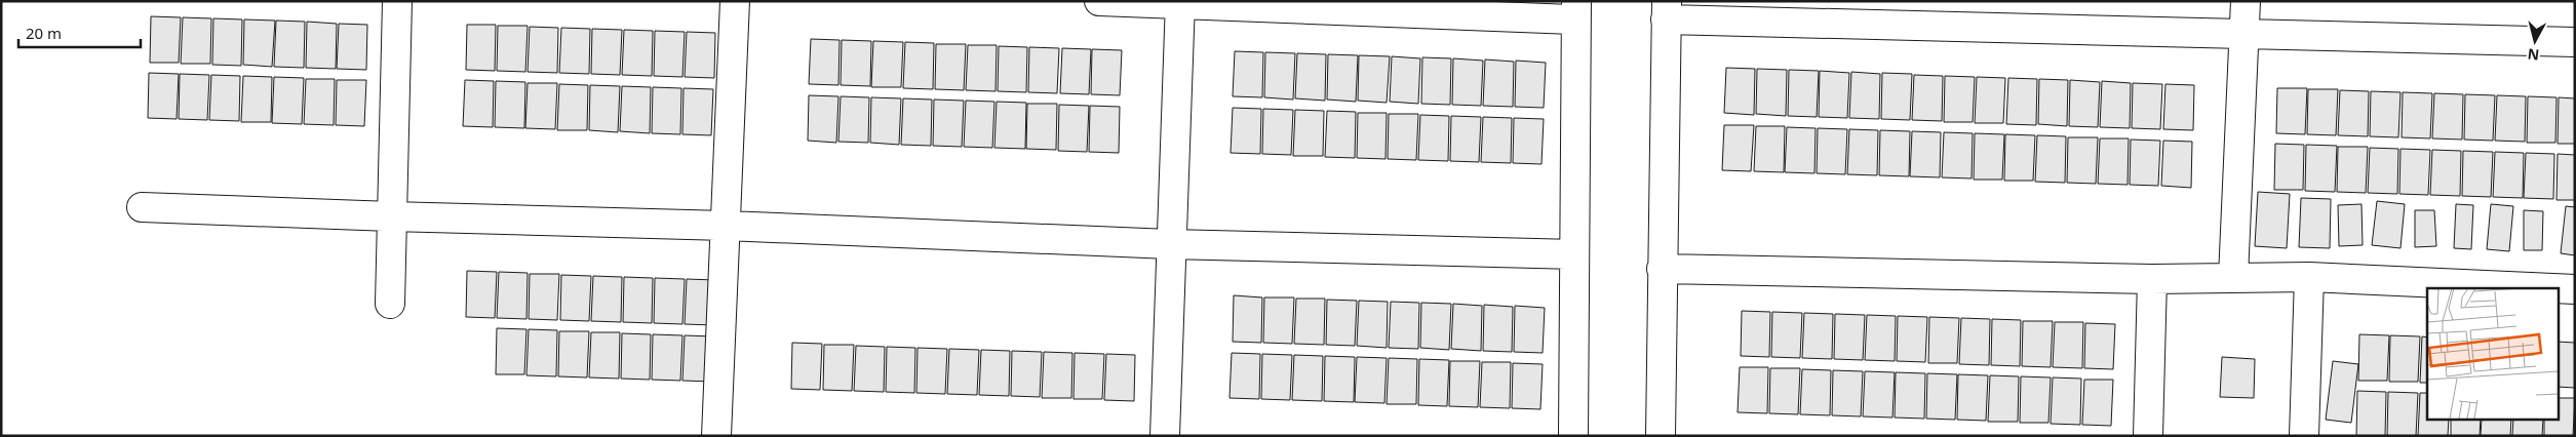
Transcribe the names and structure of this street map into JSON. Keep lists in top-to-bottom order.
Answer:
{
  "scale_bar": "20 m",
  "north": "bottom"
}
